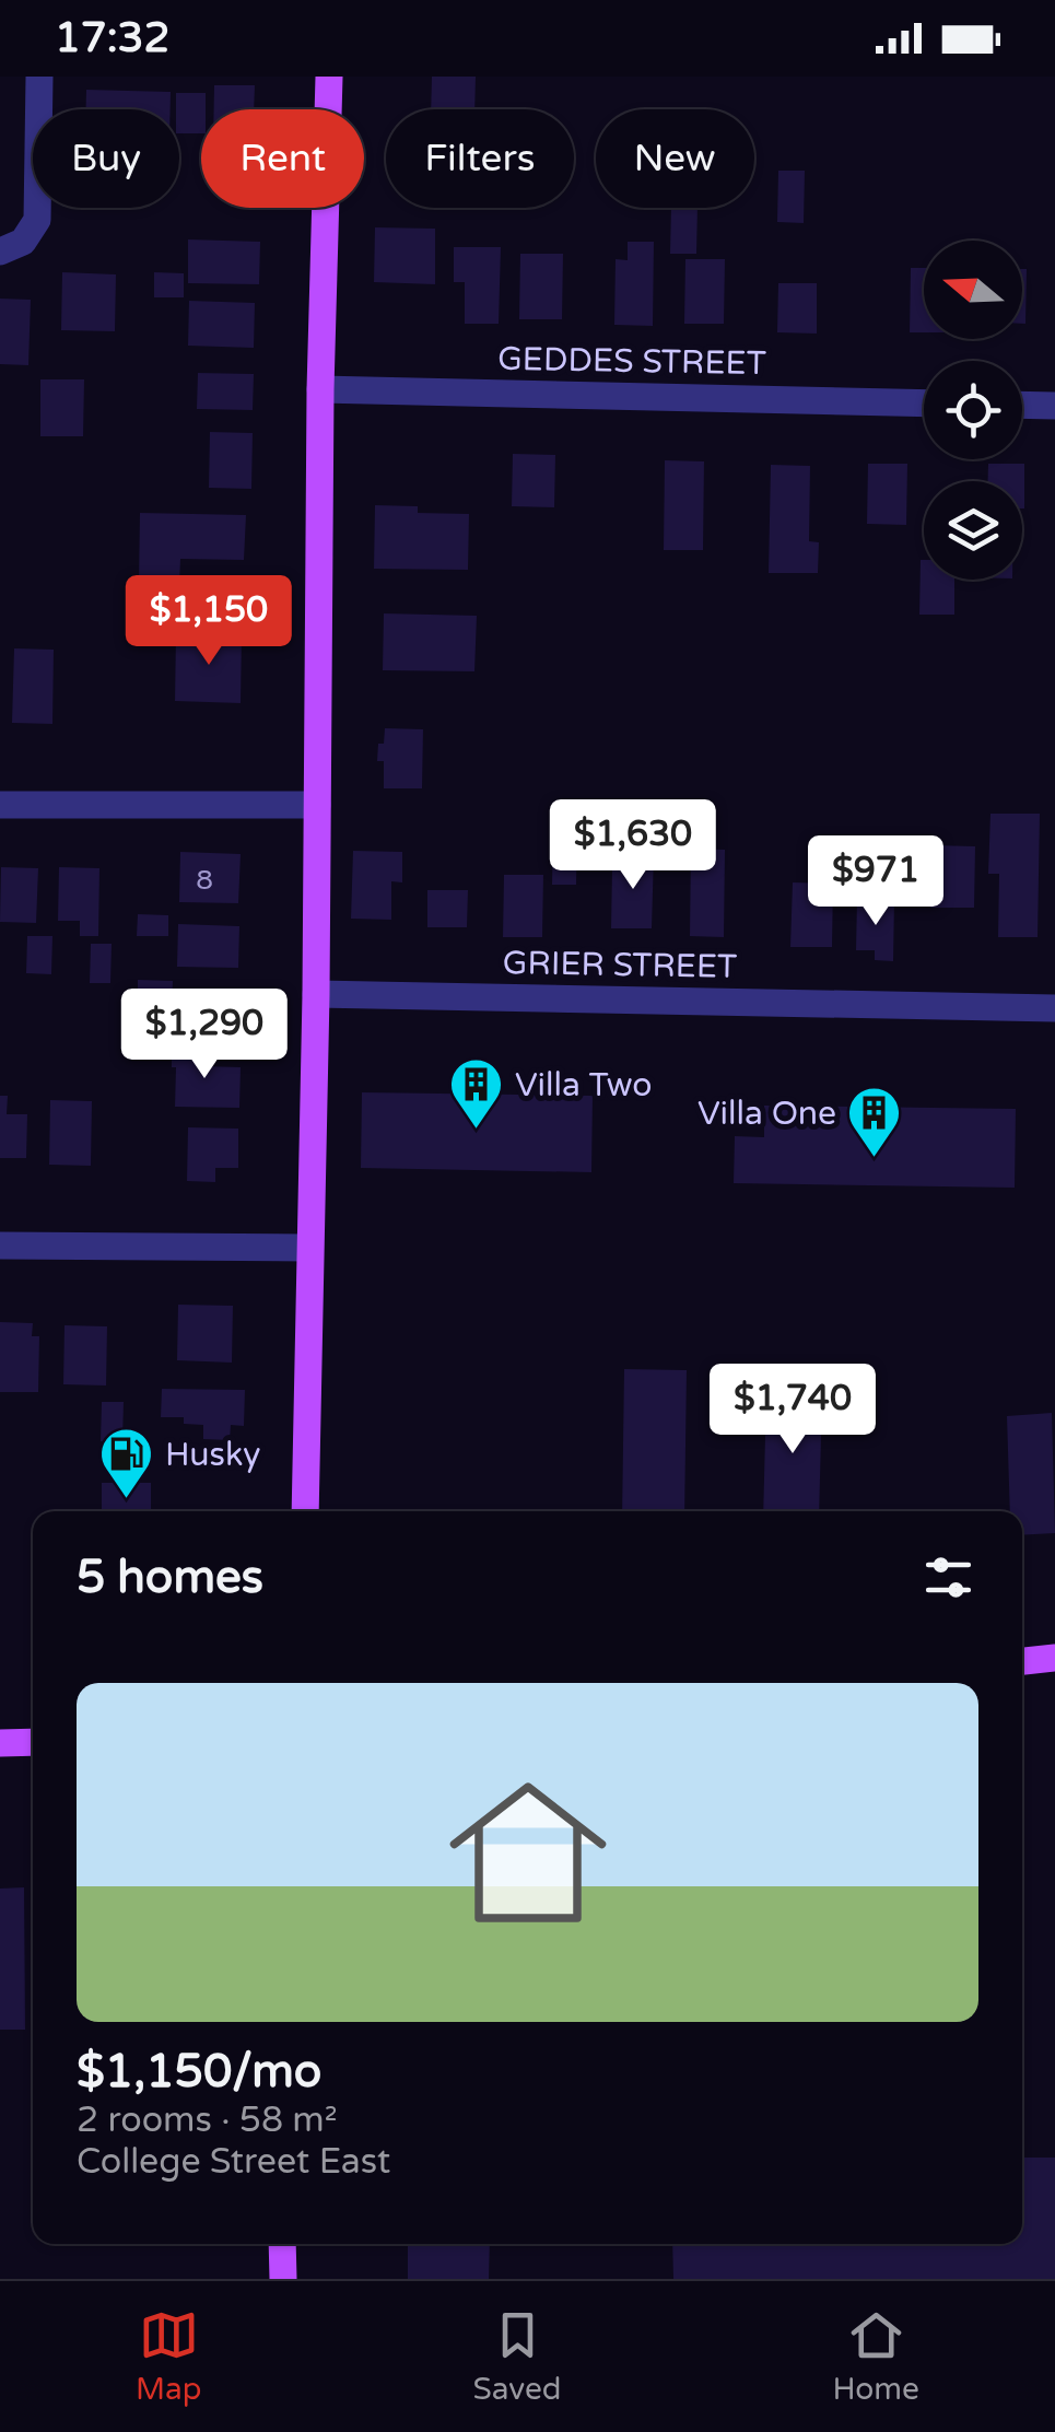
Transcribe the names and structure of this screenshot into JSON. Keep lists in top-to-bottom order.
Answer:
{
  "streets": {
    "street": ["GEDDES STREET", "GRIER STREET"]
  },
  "places": {
    "building": ["Villa Two", "Villa One"],
    "fuel station": ["Husky"]
  },
  "house_numbers": ["8"],
  "north": "left",
  "page": {
    "status": "17:32",
    "chip": [
      "Buy",
      "Rent",
      "Filters",
      "New"
    ],
    "price": [
      "$1,150",
      "$1,630",
      "$971",
      "$1,290",
      "$1,740"
    ],
    "heading": "5 homes",
    "list": [
      {
        "name": "$1,150/mo",
        "note": "2 rooms · 58 m² · College Street East"
      }
    ],
    "tabs": ["Map", "Saved", "Home"]
  }
}
